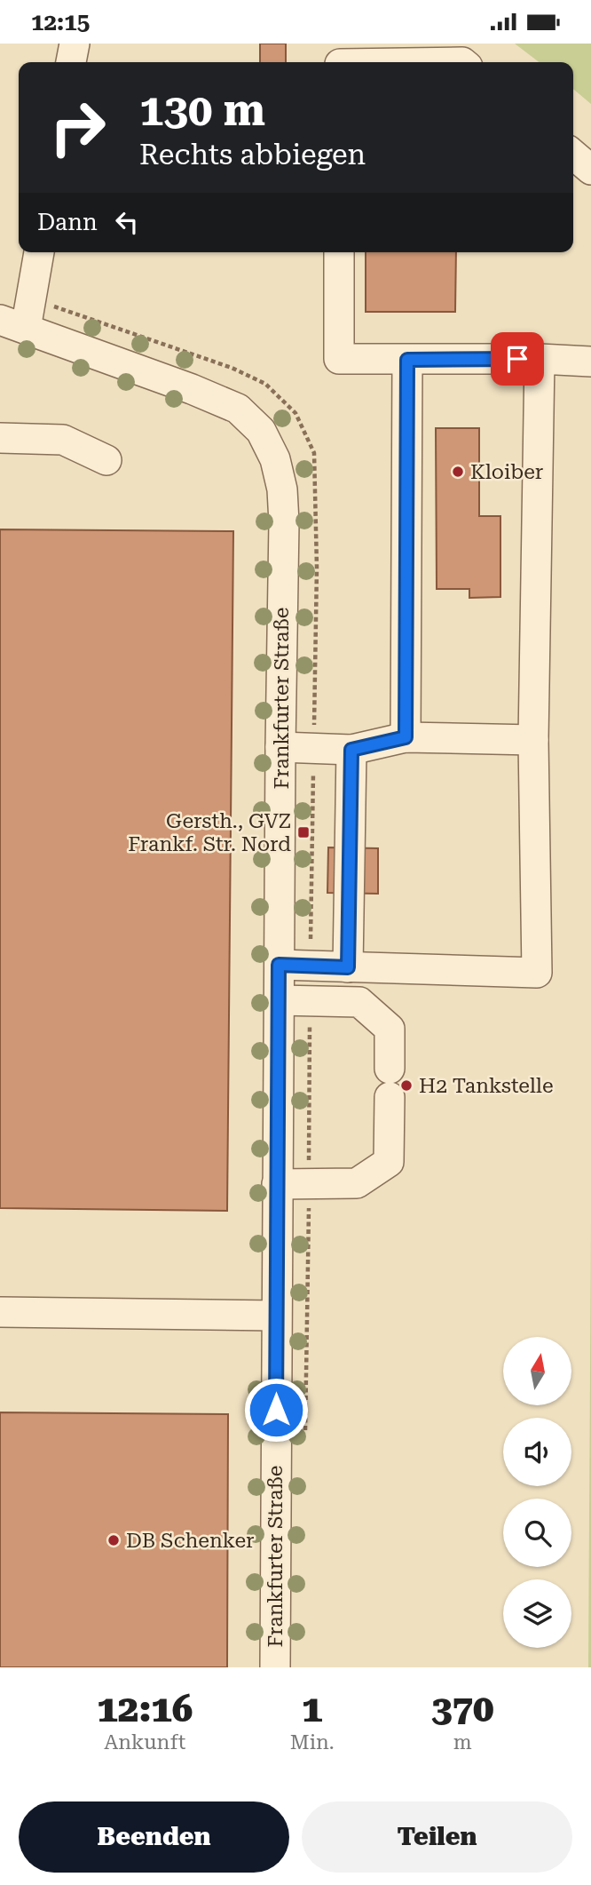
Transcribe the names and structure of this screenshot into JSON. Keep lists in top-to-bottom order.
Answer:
{
  "streets": {
    "street": ["Frankfurter Straße"]
  },
  "places": {
    "other": ["Kloiber", "H2 Tankstelle", "DB Schenker"],
    "transit": ["Gersth., GVZ Frankf. Str. Nord"]
  },
  "north": "top",
  "page": {
    "status": "12:15",
    "turn": ["130 m", "Rechts abbiegen"],
    "then": "Dann",
    "eta": [
      "12:16",
      "Ankunft",
      "1",
      "Min.",
      "370",
      "m"
    ],
    "buttons": ["Beenden", "Teilen"]
  }
}
